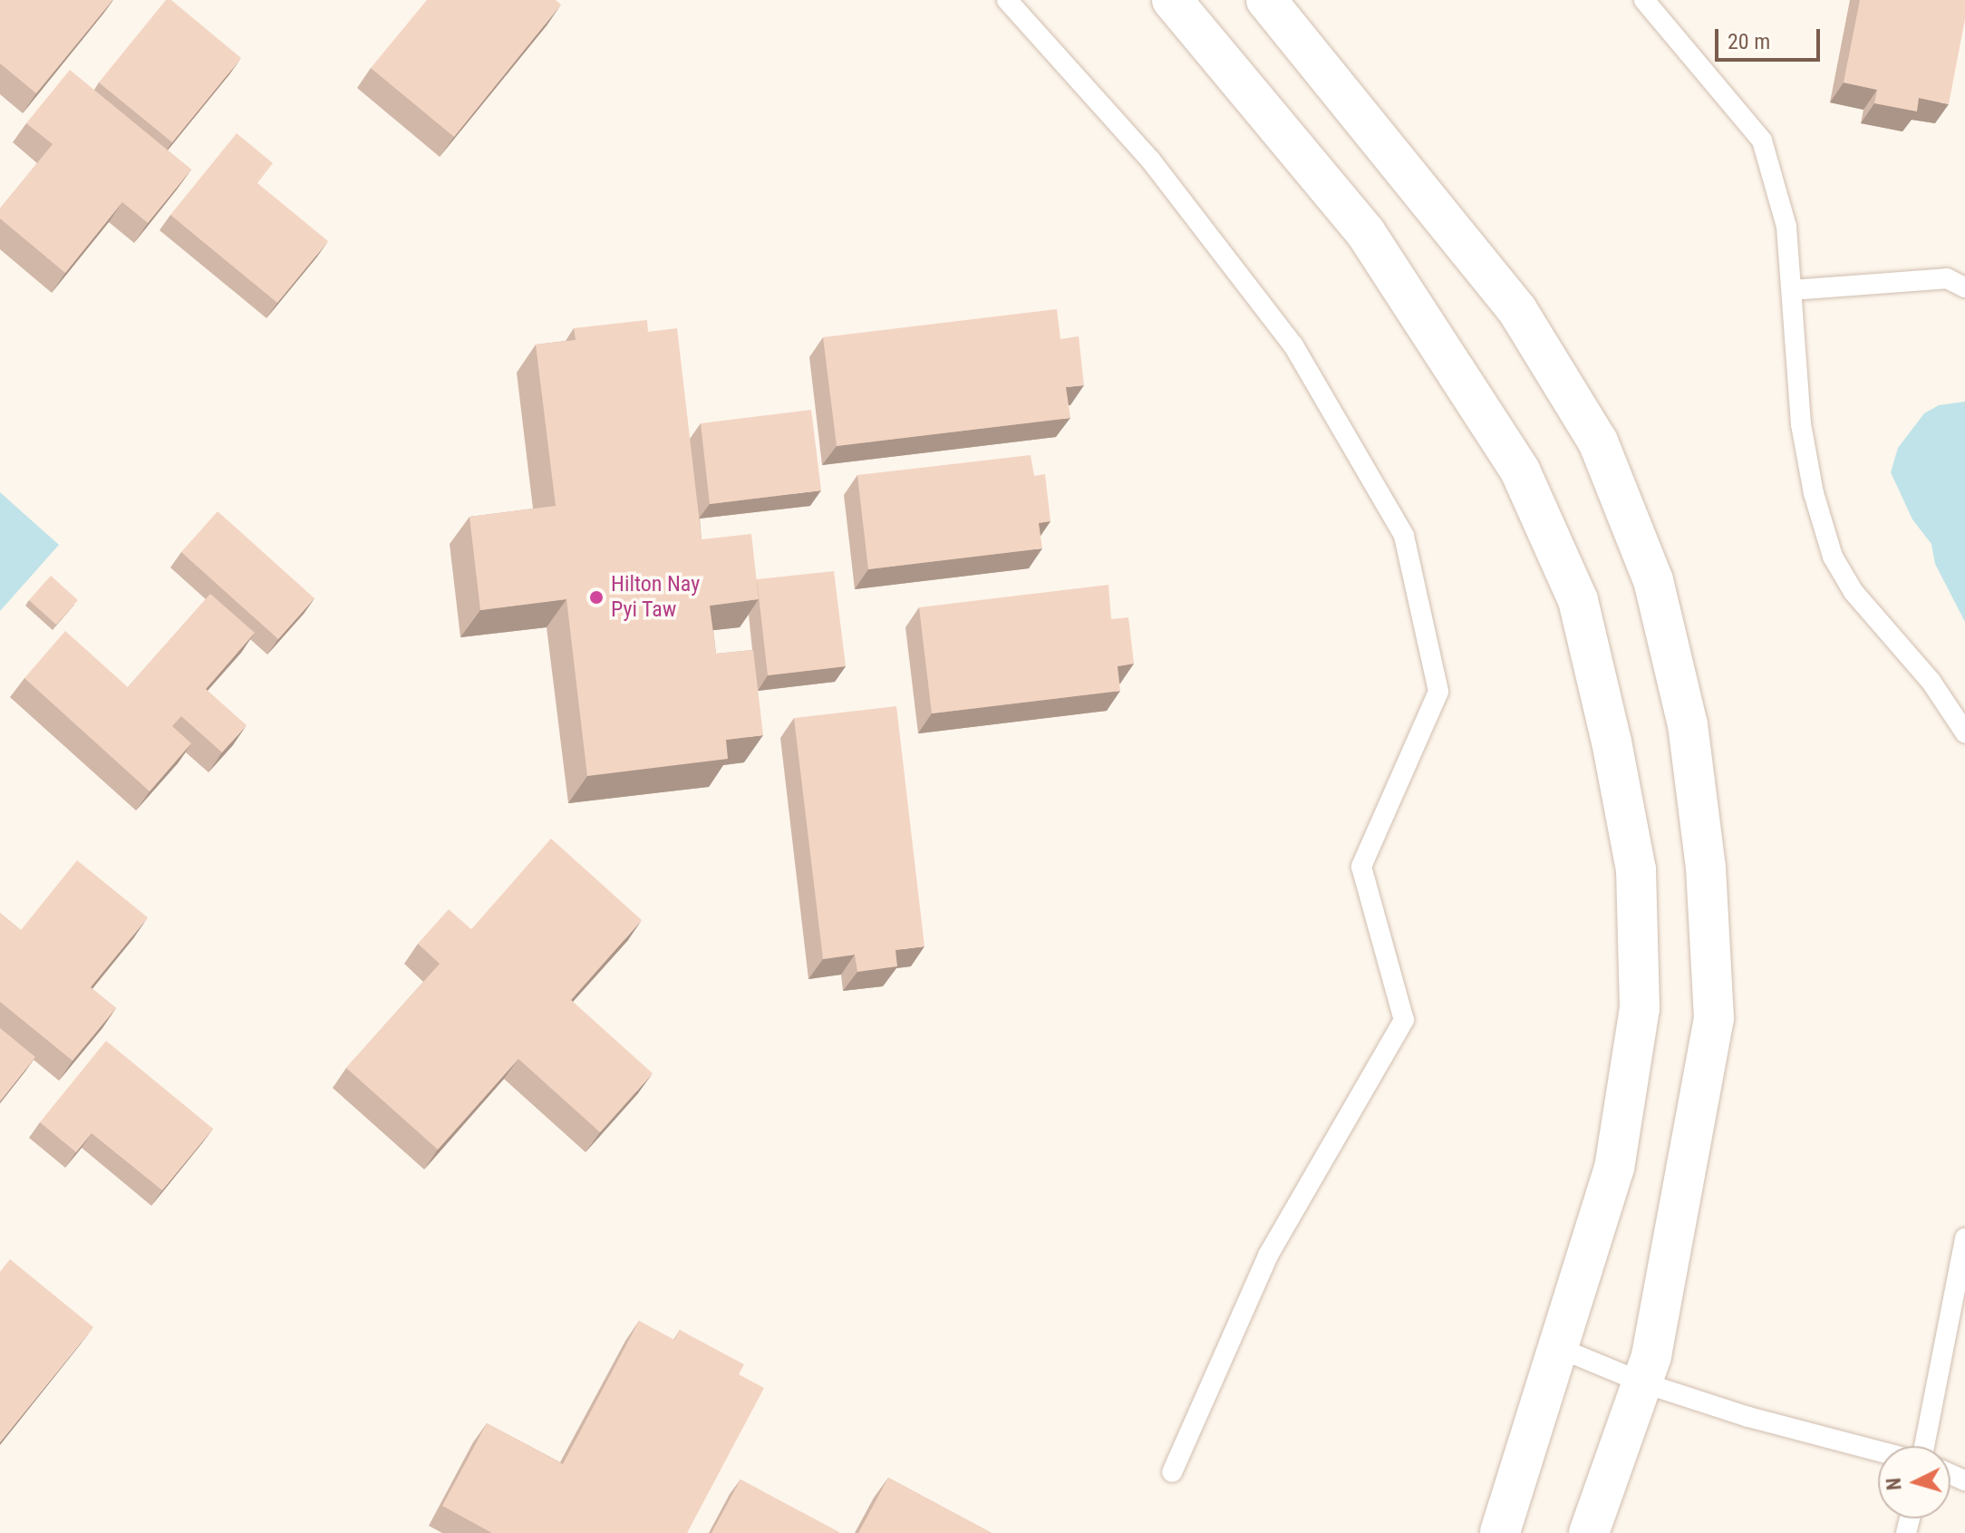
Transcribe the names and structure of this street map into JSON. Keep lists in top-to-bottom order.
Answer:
{
  "places": ["Hilton Nay Pyi Taw"],
  "scale_bar": "20 m",
  "north": "left"
}
